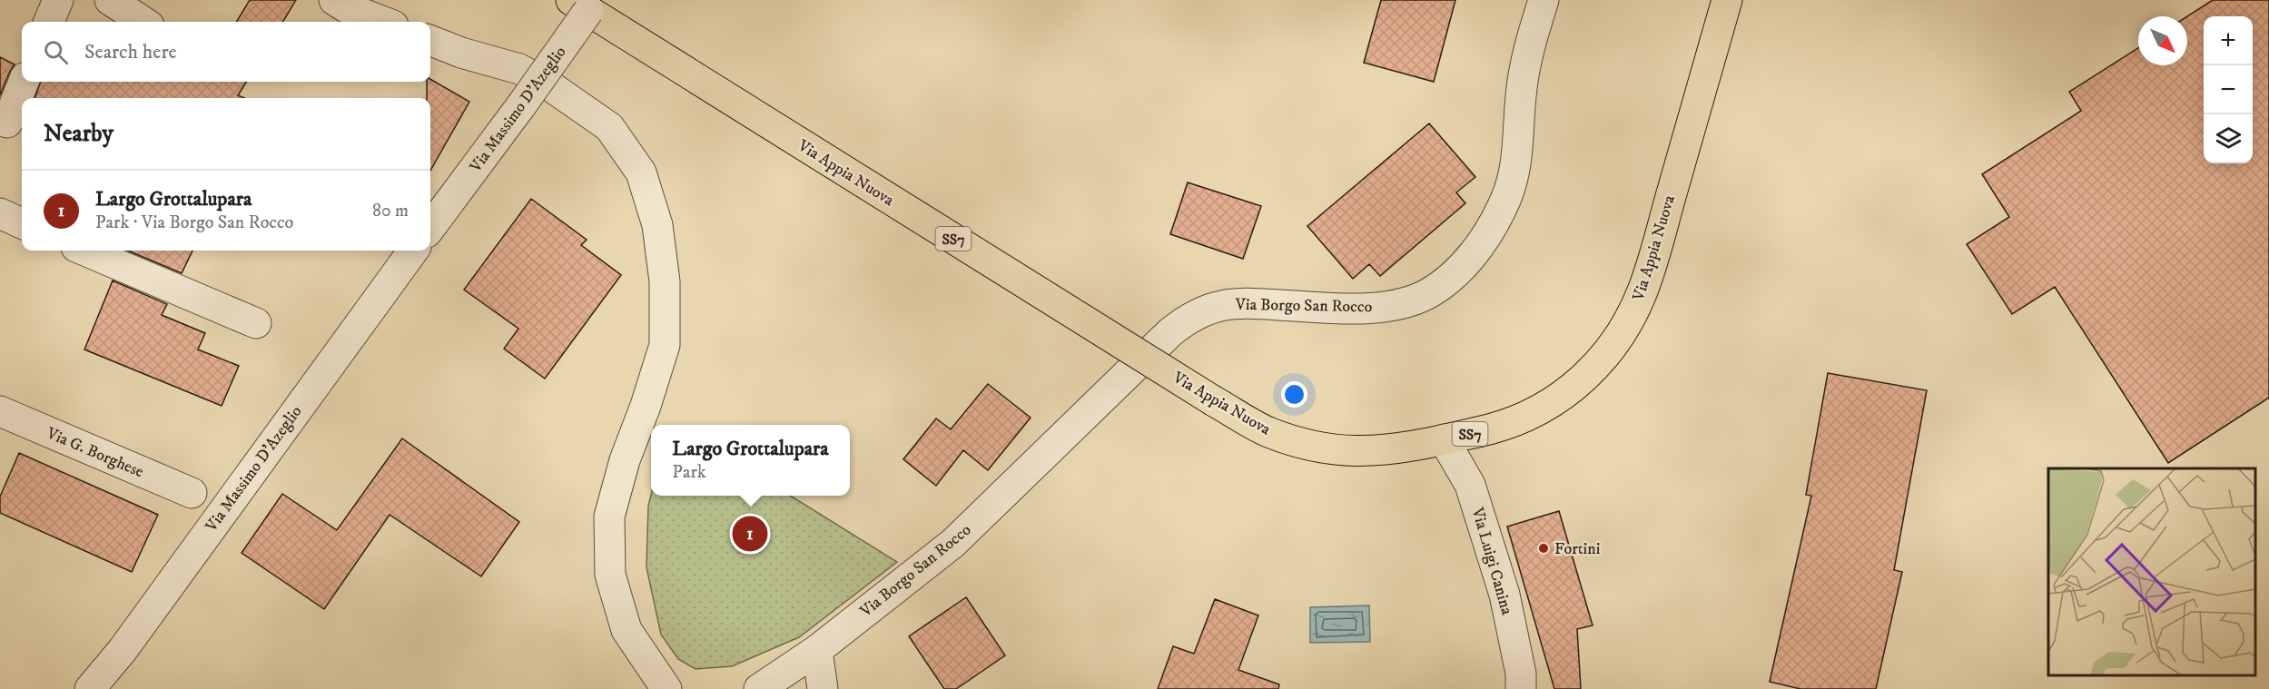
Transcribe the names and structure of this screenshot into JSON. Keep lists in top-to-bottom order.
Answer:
{
  "streets": {
    "main road": ["Via Appia Nuova", "SS7"],
    "street": [
      "Via Massimo D'Azeglio",
      "Via Borgo San Rocco",
      "Via G. Borghese",
      "Via Luigi Canina"
    ]
  },
  "crossings": [
    ["Via Massimo D'Azeglio", "Via Appia Nuova"],
    ["Via Appia Nuova", "Via Luigi Canina"]
  ],
  "places": ["Fortini"],
  "north": "bottom right",
  "page": {
    "map_buttons": ["+", "−"],
    "search": "Search here",
    "heading": "Nearby",
    "list": [
      {
        "mark": "1",
        "name": "Largo Grottalupara",
        "note": "Park · Via Borgo San Rocco",
        "value": "80 m"
      }
    ],
    "popup": ["Largo Grottalupara", "Park"],
    "pins": "1"
  }
}
